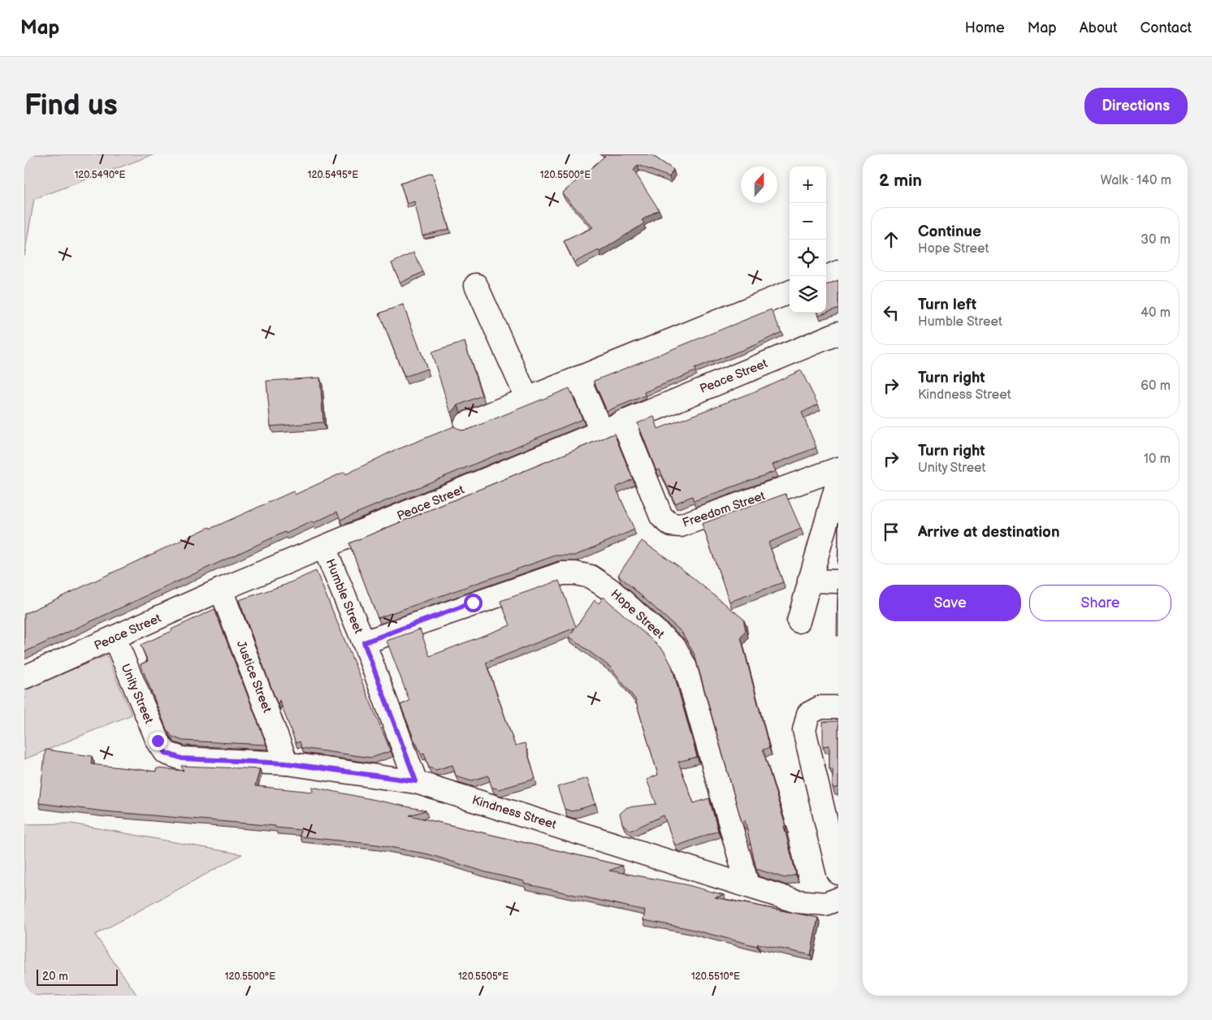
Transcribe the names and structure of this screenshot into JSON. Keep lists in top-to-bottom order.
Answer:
{
  "streets": {
    "street": [
      "Peace Street",
      "Freedom Street",
      "Humble Street",
      "Hope Street",
      "Justice Street",
      "Unity Street",
      "Kindness Street"
    ]
  },
  "crossings": [
    ["Peace Street", "Freedom Street"],
    ["Peace Street", "Humble Street"],
    ["Peace Street", "Justice Street"],
    ["Peace Street", "Unity Street"],
    ["Humble Street", "Hope Street"],
    ["Humble Street", "Kindness Street"],
    ["Hope Street", "Kindness Street"],
    ["Justice Street", "Kindness Street"],
    ["Unity Street", "Kindness Street"]
  ],
  "scale_bar": "20 m",
  "north": "top",
  "page": {
    "header": "Map",
    "nav": [
      "Home",
      "Map",
      "About",
      "Contact"
    ],
    "buttons": [
      "Directions",
      ["Save", "Share"]
    ],
    "title": "Find us",
    "heading": ["2 min", "Walk · 140 m"],
    "map_buttons": ["+", "−"],
    "list": [
      ["Continue", "Hope Street", "30 m"],
      ["Turn left", "Humble Street", "40 m"],
      ["Turn right", "Kindness Street", "60 m"],
      ["Turn right", "Unity Street", "10 m"],
      "Arrive at destination"
    ],
    "scale": "20 m"
  },
  "coordinates": [
    "120.5490°E",
    "120.5495°E",
    "120.5500°E",
    "120.5505°E",
    "120.5510°E"
  ]
}
